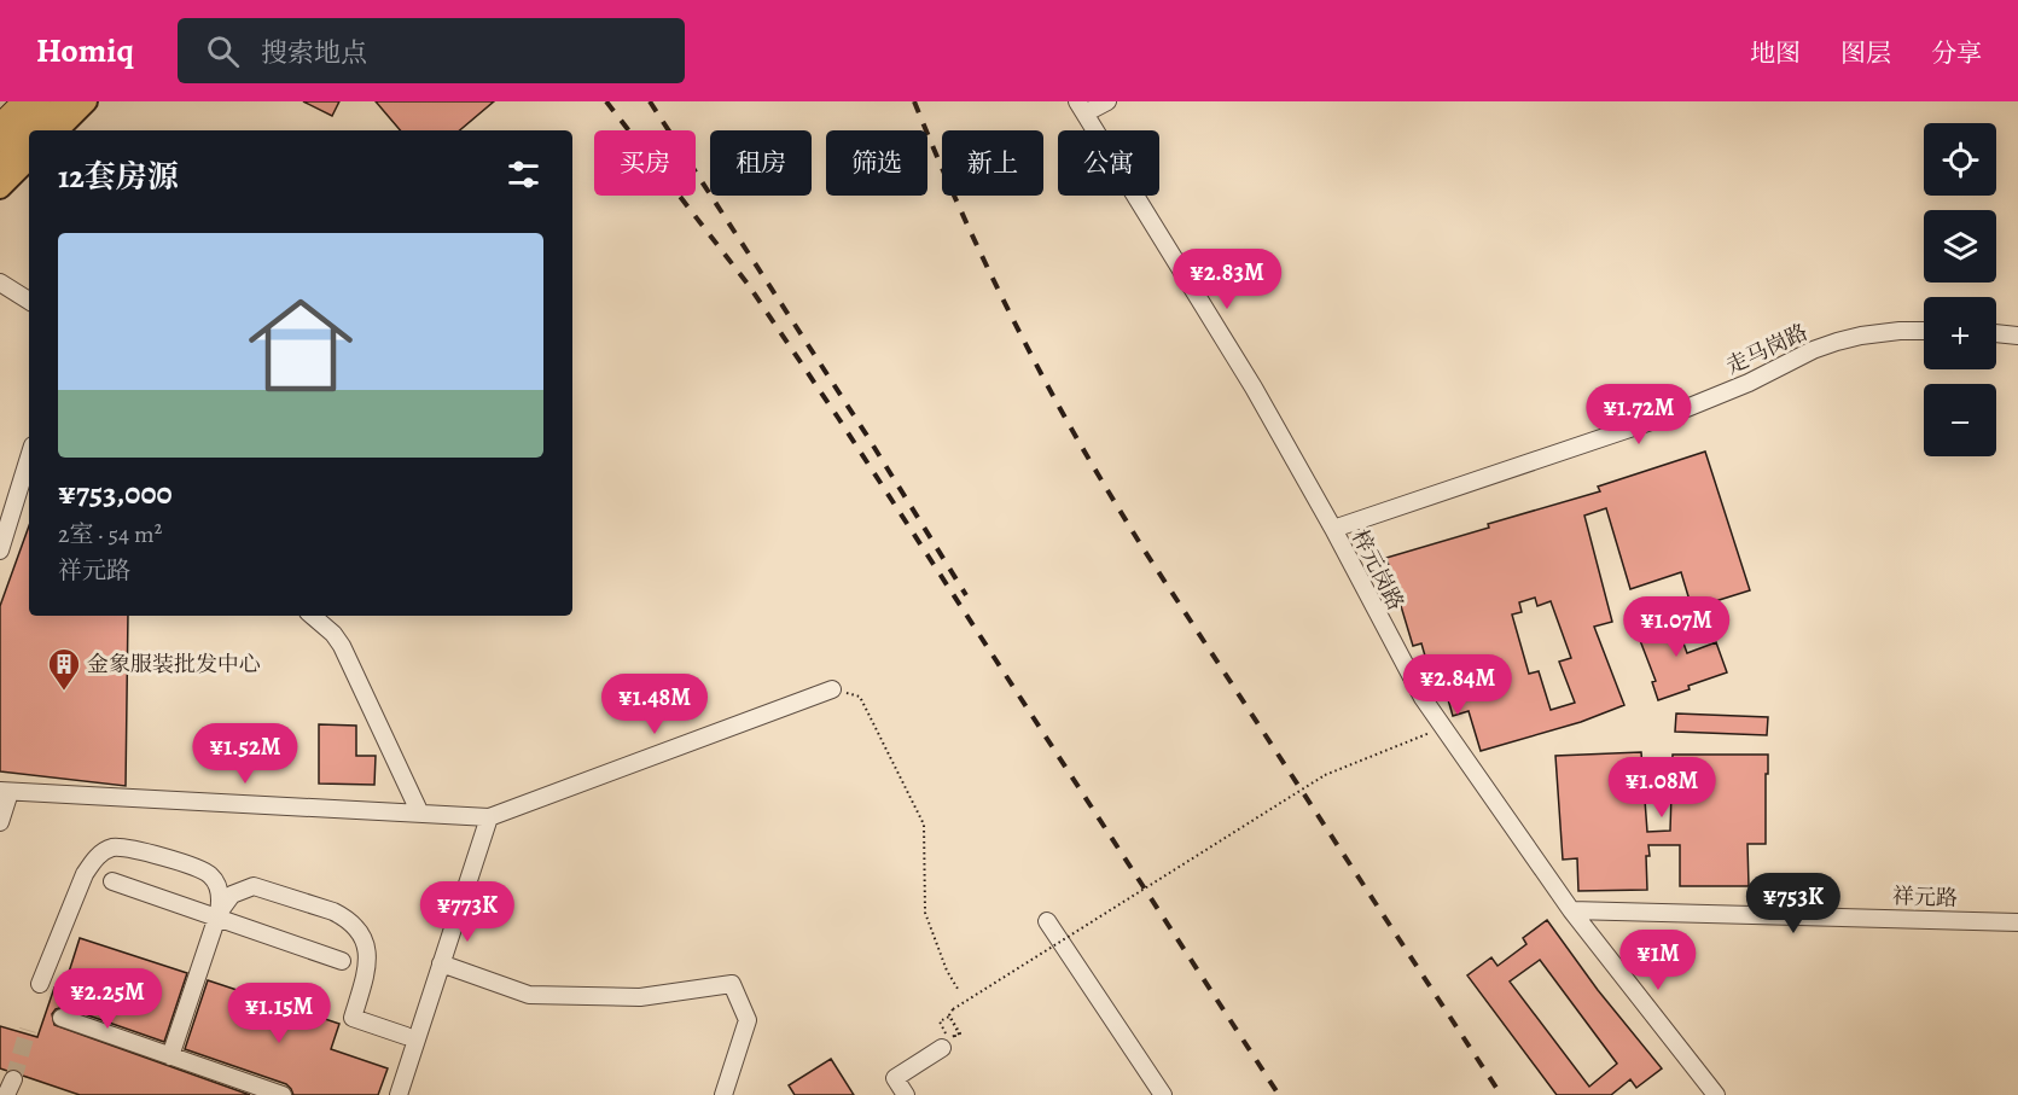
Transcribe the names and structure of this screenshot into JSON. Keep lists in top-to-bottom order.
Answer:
{
  "streets": {
    "street": ["走马岗路", "梓元岗路", "祥元路"]
  },
  "crossings": [
    ["走马岗路", "梓元岗路"],
    ["梓元岗路", "祥元路"]
  ],
  "places": {
    "building": ["金象服装批发中心"]
  },
  "page": {
    "header": "Homiq",
    "search": "搜索地点",
    "nav": ["地图", "图层", "分享"],
    "map_buttons": ["+", "−"],
    "chip": [
      "买房",
      "租房",
      "筛选",
      "新上",
      "公寓"
    ],
    "heading": "12套房源",
    "list": [
      {
        "name": "¥753,000",
        "note": "2室 · 54 m² · 祥元路"
      }
    ],
    "price": [
      "¥2.83M",
      "¥1.72M",
      "¥1.07M",
      "¥2.84M",
      "¥1.48M",
      "¥1.52M",
      "¥1.08M",
      "¥753K",
      "¥773K",
      "¥1M",
      "¥2.25M",
      "¥1.15M"
    ]
  }
}
